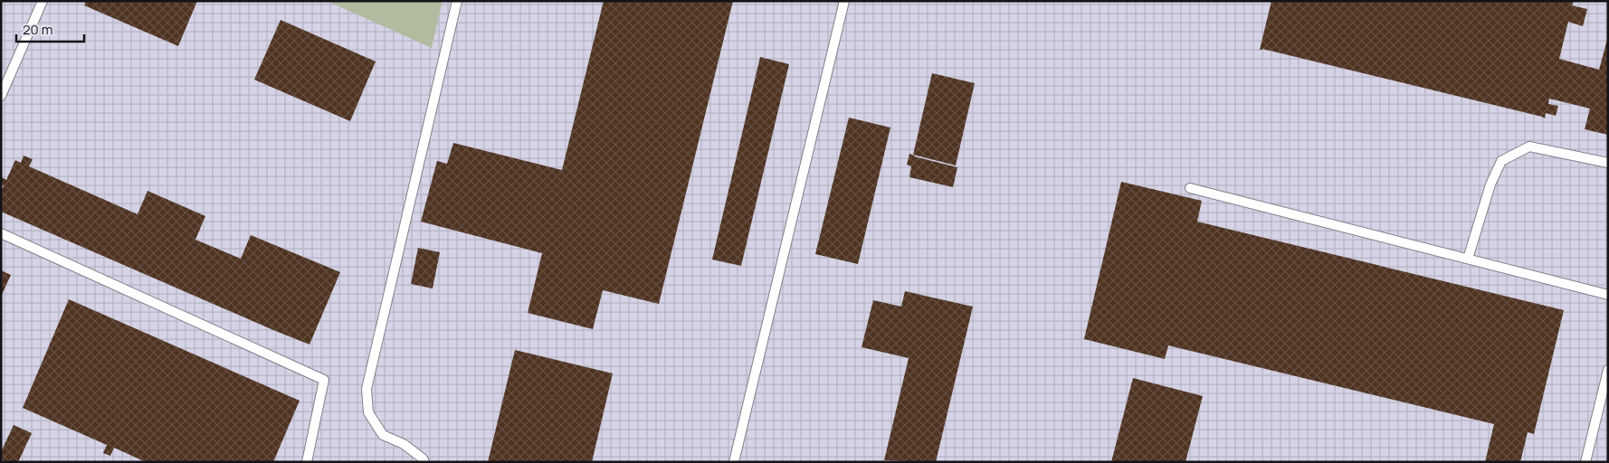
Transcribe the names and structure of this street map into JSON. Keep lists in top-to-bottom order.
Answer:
{
  "scale_bar": "20 m"
}
